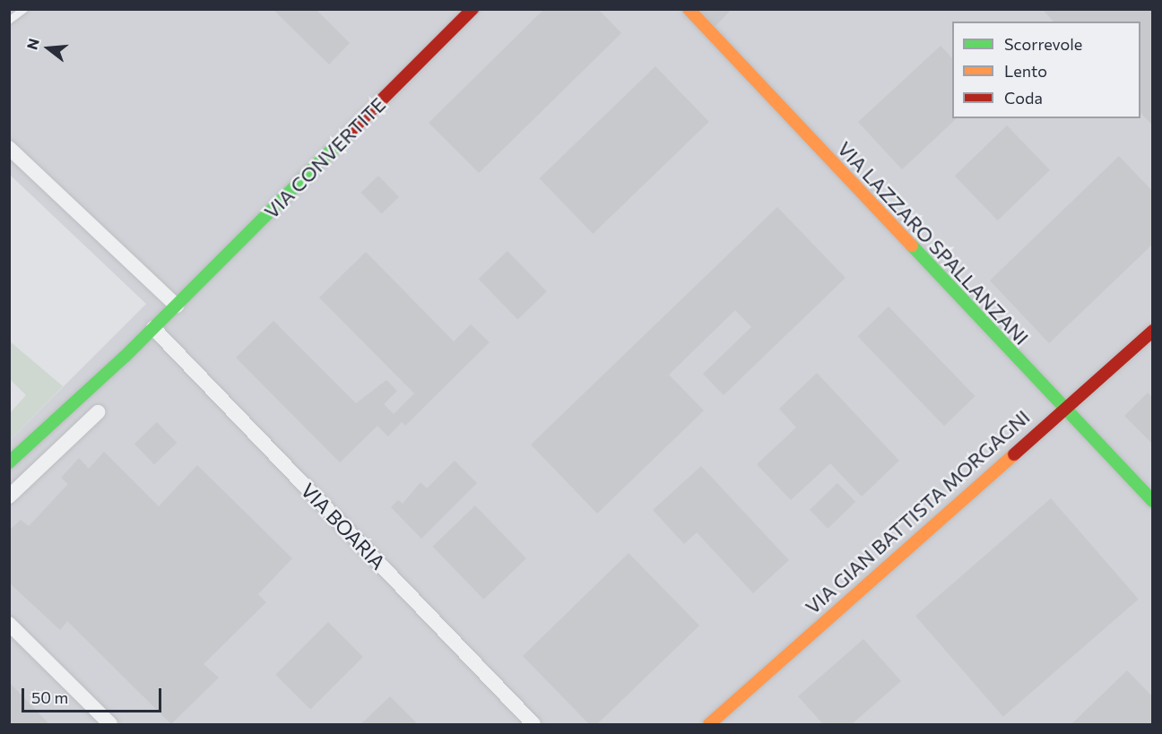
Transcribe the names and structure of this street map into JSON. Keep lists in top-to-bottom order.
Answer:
{
  "streets": {
    "street": [
      "VIA CONVERTITE",
      "VIA LAZZARO SPALLANZANI",
      "VIA GIAN BATTISTA MORGAGNI",
      "VIA BOARIA"
    ]
  },
  "crossings": [
    ["VIA CONVERTITE", "VIA BOARIA"],
    ["VIA LAZZARO SPALLANZANI", "VIA GIAN BATTISTA MORGAGNI"]
  ],
  "legend": ["Scorrevole", "Lento", "Coda"],
  "scale_bar": "50 m",
  "north": "left"
}
